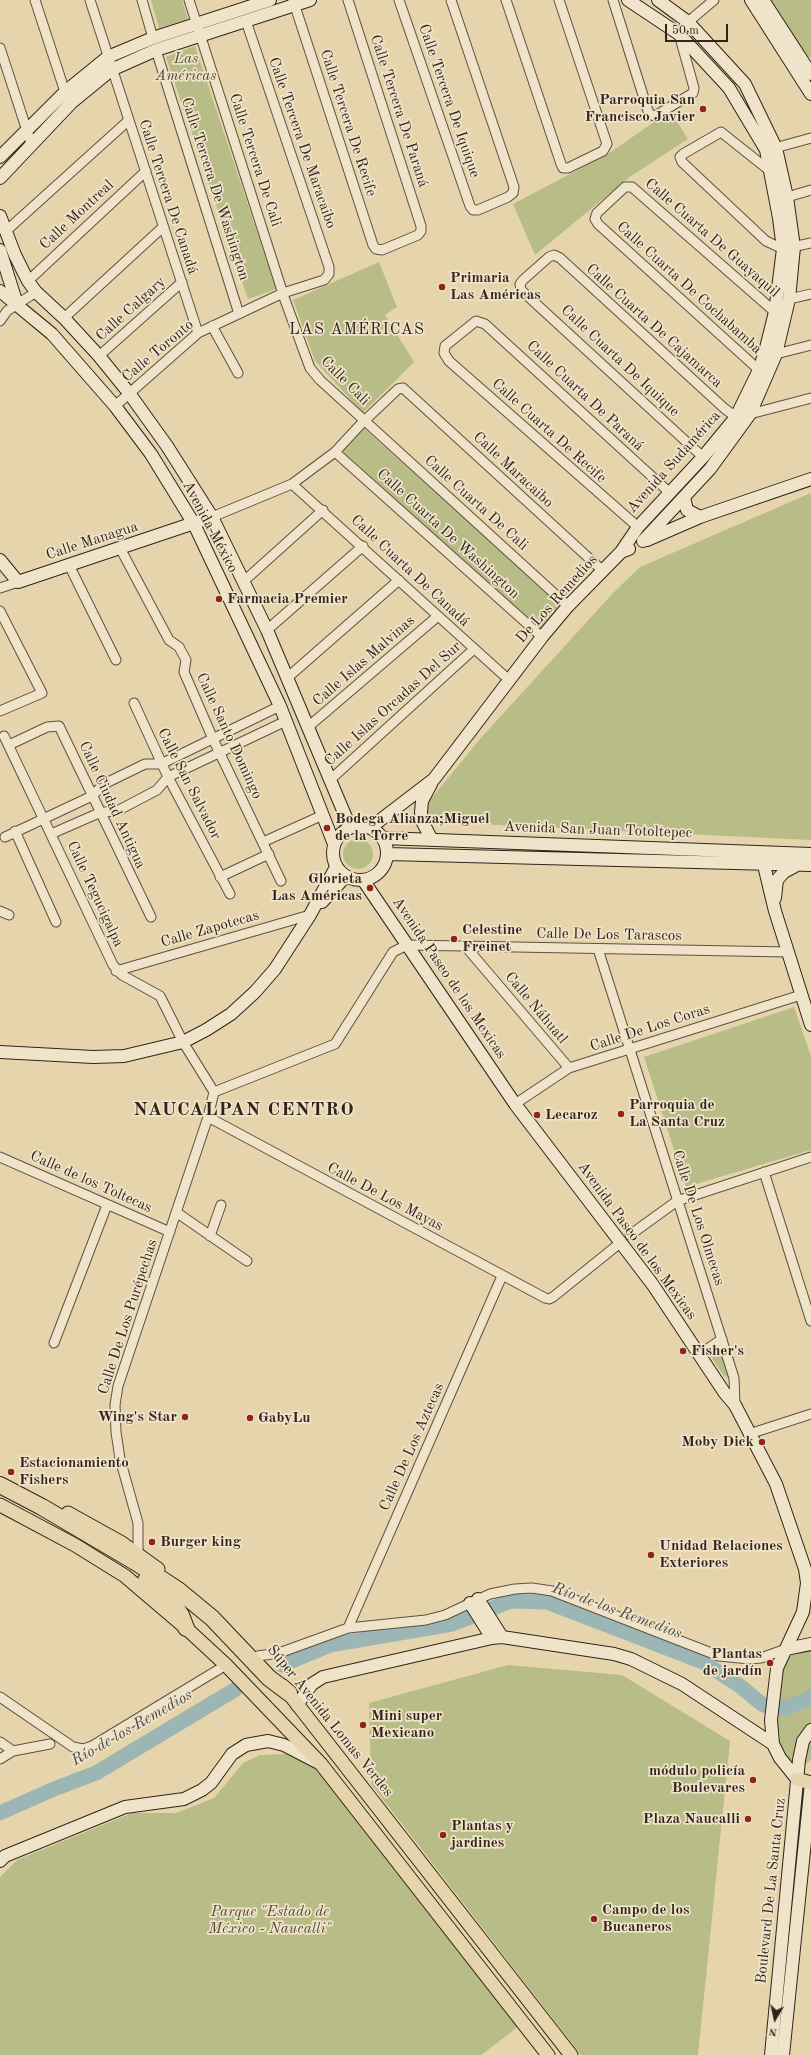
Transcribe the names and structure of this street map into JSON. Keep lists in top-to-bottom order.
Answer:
{
  "streets": {
    "main road": [
      "Avenida Sudamérica",
      "Avenida México",
      "Calle Managua",
      "De Los Remedios",
      "Avenida San Juan Totoltepec",
      "Avenida Paseo de los Mexicas",
      "Súper Avenida Lomas Verdes",
      "Boulevard De La Santa Cruz"
    ],
    "street": [
      "Calle Tercera De Iquique",
      "Calle Tercera De Paraná",
      "Calle Tercera De Recife",
      "Calle Tercera De Maracaibo",
      "Calle Tercera De Cali",
      "Calle Tercera De Washington",
      "Calle Tercera De Canadá",
      "Calle Montreal",
      "Calle Cuarta De Guayaquil",
      "Calle Cuarta De Cochabamba",
      "Calle Calgary",
      "Calle Cuarta De Cajamarca",
      "Calle Toronto",
      "Calle Cuarta De Iquique",
      "Calle Cali",
      "Calle Cuarta De Paraná",
      "Calle Cuarta De Recife",
      "Calle Maracaibo",
      "Calle Cuarta De Cali",
      "Calle Cuarta De Washington",
      "Calle Cuarta De Canadá",
      "Calle Islas Malvinas",
      "Calle Islas Orcadas Del Sur",
      "Calle Santo Domingo",
      "Calle San Salvador",
      "Calle Ciudad Antigua",
      "Calle Tegucigalpa",
      "Calle Zapotecas",
      "Calle De Los Tarascos",
      "Calle Náhuatl",
      "Calle De Los Coras",
      "Calle de los Toltecas",
      "Calle De Los Mayas",
      "Calle De Los Olmecas",
      "Calle De Los Purépechas",
      "Calle De Los Aztecas"
    ]
  },
  "crossings": [
    ["Calle Tercera De Paraná", "Calle Tercera De Recife"],
    ["Calle Tercera De Maracaibo", "Calle Toronto"],
    ["Calle Tercera De Cali", "Calle Toronto"],
    ["Calle Tercera De Cali", "Calle Cali"],
    ["Calle Tercera De Washington", "Calle Toronto"],
    ["Calle Tercera De Canadá", "Calle Montreal"],
    ["Calle Tercera De Canadá", "Calle Calgary"],
    ["Calle Tercera De Canadá", "Calle Toronto"],
    ["Calle Montreal", "Avenida México"],
    ["Calle Cuarta De Guayaquil", "Calle Cuarta De Cochabamba"],
    ["Calle Cuarta De Guayaquil", "Avenida Sudamérica"],
    ["Calle Cuarta De Cochabamba", "Avenida Sudamérica"],
    ["Calle Calgary", "Avenida México"],
    ["Calle Cuarta De Cajamarca", "Calle Cuarta De Iquique"],
    ["Calle Cuarta De Cajamarca", "Avenida Sudamérica"],
    ["Calle Toronto", "Calle Cali"],
    ["Calle Toronto", "Avenida México"],
    ["Calle Cuarta De Iquique", "Avenida Sudamérica"],
    ["Calle Cali", "Calle Maracaibo"],
    ["Calle Cali", "Calle Cuarta De Cali"],
    ["Calle Cuarta De Paraná", "Calle Cuarta De Recife"],
    ["Calle Cuarta De Paraná", "Avenida Sudamérica"],
    ["Calle Cuarta De Recife", "Avenida Sudamérica"],
    ["Avenida Sudamérica", "De Los Remedios"],
    ["Calle Maracaibo", "Calle Cuarta De Cali"],
    ["Calle Maracaibo", "De Los Remedios"],
    ["Calle Cuarta De Cali", "De Los Remedios"],
    ["Avenida México", "Calle Managua"],
    ["Avenida México", "De Los Remedios"],
    ["Avenida México", "Calle Islas Malvinas"],
    ["Avenida México", "Calle Islas Orcadas Del Sur"],
    ["Avenida México", "Avenida San Juan Totoltepec"],
    ["Avenida México", "Avenida Paseo de los Mexicas"],
    ["Calle Cuarta De Washington", "De Los Remedios"],
    ["Calle Managua", "Calle Santo Domingo"],
    ["Calle Cuarta De Canadá", "De Los Remedios"],
    ["Calle Cuarta De Canadá", "Calle Islas Malvinas"],
    ["Calle Cuarta De Canadá", "Calle Islas Orcadas Del Sur"],
    ["De Los Remedios", "Avenida San Juan Totoltepec"],
    ["De Los Remedios", "Avenida Paseo de los Mexicas"],
    ["Calle Ciudad Antigua", "Calle Tegucigalpa"],
    ["Avenida San Juan Totoltepec", "Avenida Paseo de los Mexicas"],
    ["Calle Tegucigalpa", "Calle Zapotecas"],
    ["Calle Tegucigalpa", "Calle De Los Purépechas"],
    ["Calle De Los Tarascos", "Avenida Paseo de los Mexicas"],
    ["Calle De Los Tarascos", "Calle Náhuatl"],
    ["Calle De Los Tarascos", "Calle De Los Olmecas"],
    ["Avenida Paseo de los Mexicas", "Calle De Los Coras"],
    ["Avenida Paseo de los Mexicas", "Calle De Los Mayas"],
    ["Avenida Paseo de los Mexicas", "Calle De Los Olmecas"],
    ["Avenida Paseo de los Mexicas", "Boulevard De La Santa Cruz"],
    ["Calle Náhuatl", "Calle De Los Coras"],
    ["Calle De Los Coras", "Calle De Los Olmecas"],
    ["Calle de los Toltecas", "Calle De Los Purépechas"],
    ["Calle De Los Mayas", "Calle De Los Purépechas"],
    ["Calle De Los Mayas", "Calle De Los Aztecas"],
    ["Calle De Los Purépechas", "Súper Avenida Lomas Verdes"]
  ],
  "districts": ["LAS AMÉRICAS", "NAUCALPAN CENTRO"],
  "water": ["Río de los Remedios"],
  "parks": ["Las Américas", "Parque \"Estado de México - Naucalli\""],
  "places": [
    "Parroquia San Francisco Javier",
    "Primaria Las Américas",
    "Farmacia Premier",
    "Bodega Alianza;Miguel de la Torre",
    "Glorieta Las Américas",
    "Celestine Freinet",
    "Parroquia de La Santa Cruz",
    "Lecaroz",
    "Fisher's",
    "Wing's Star",
    "GabyLu",
    "Moby Dick",
    "Estacionamiento Fishers",
    "Burger king",
    "Unidad Relaciones Exteriores",
    "Plantas de jardín",
    "Mini super Mexicano",
    "módulo policía Boulevares",
    "Plaza Naucalli",
    "Plantas y jardines",
    "Campo de los Bucaneros"
  ],
  "scale_bar": "50 m",
  "north": "bottom"
}
